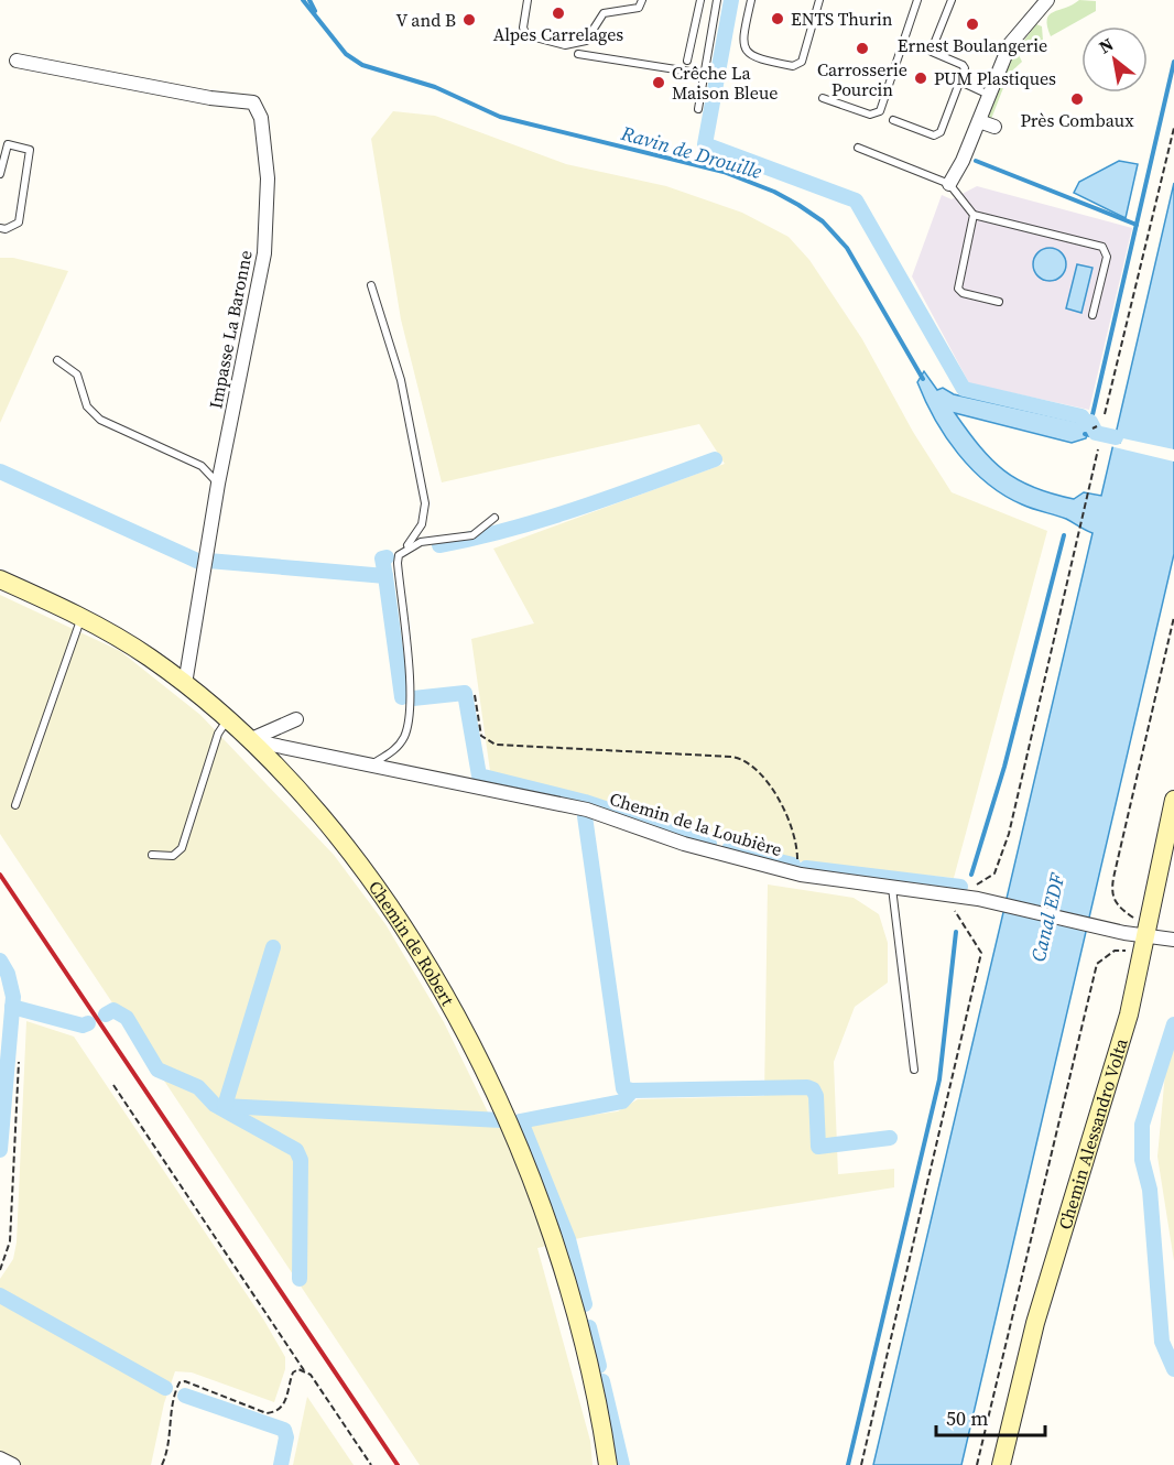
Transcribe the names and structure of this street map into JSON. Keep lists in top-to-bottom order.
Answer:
{
  "streets": {
    "street": [
      "Impasse La Baronne",
      "Chemin de la Loubière",
      "Chemin de Robert",
      "Chemin Alessandro Volta"
    ]
  },
  "crossings": [
    ["Impasse La Baronne", "Chemin de Robert"],
    ["Chemin de la Loubière", "Chemin de Robert"],
    ["Chemin de la Loubière", "Chemin Alessandro Volta"]
  ],
  "water": ["Ravin de Drouille", "Canal EDF"],
  "places": [
    "Alpes Carrelages",
    "ENTS Thurin",
    "V and B",
    "Ernest Boulangerie",
    "Carrosserie Pourcin",
    "PUM Plastiques",
    "Crêche La Maison Bleue",
    "Près Combaux"
  ],
  "scale_bar": "50 m",
  "north": "top left"
}
